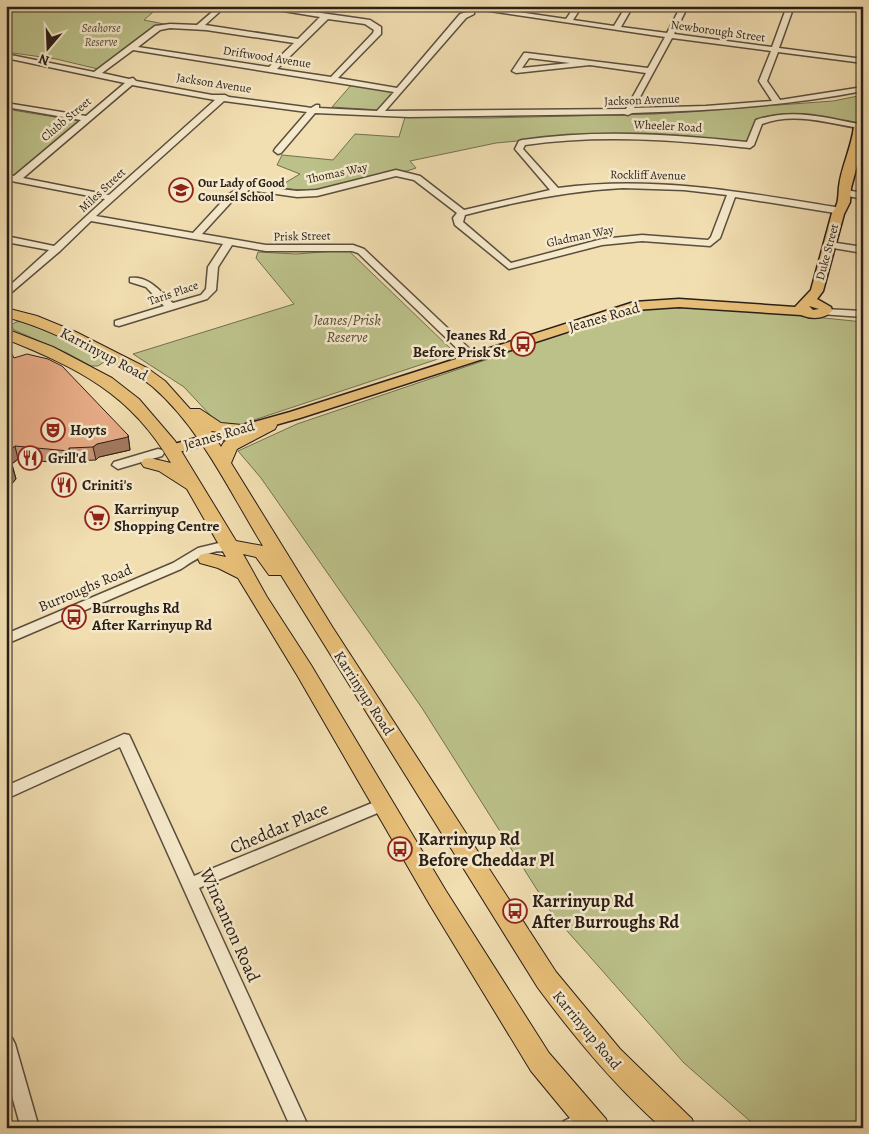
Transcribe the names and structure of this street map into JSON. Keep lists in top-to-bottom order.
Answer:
{
  "streets": {
    "highway": ["Karrinyup Road"],
    "main road": ["Duke Street", "Jeanes Road"],
    "street": [
      "Newborough Street",
      "Driftwood Avenue",
      "Jackson Avenue",
      "Clubb Street",
      "Wheeler Road",
      "Thomas Way",
      "Rockliff Avenue",
      "Miles Street",
      "Prisk Street",
      "Gladman Way",
      "Taris Place",
      "Burroughs Road",
      "Cheddar Place",
      "Wincanton Road"
    ]
  },
  "crossings": [
    ["Jackson Avenue", "Clubb Street"],
    ["Jackson Avenue", "Miles Street"],
    ["Wheeler Road", "Rockliff Avenue"],
    ["Wheeler Road", "Duke Street"],
    ["Thomas Way", "Rockliff Avenue"],
    ["Thomas Way", "Prisk Street"],
    ["Thomas Way", "Gladman Way"],
    ["Rockliff Avenue", "Gladman Way"],
    ["Rockliff Avenue", "Duke Street"],
    ["Miles Street", "Prisk Street"],
    ["Prisk Street", "Taris Place"],
    ["Prisk Street", "Jeanes Road"],
    ["Duke Street", "Jeanes Road"],
    ["Jeanes Road", "Karrinyup Road"],
    ["Karrinyup Road", "Burroughs Road"],
    ["Karrinyup Road", "Cheddar Place"],
    ["Cheddar Place", "Wincanton Road"]
  ],
  "parks": ["Seahorse Reserve", "Jeanes/Prisk Reserve"],
  "places": {
    "school or university": ["Our Lady of Good Counsel School"],
    "bus stop": [
      "Jeanes Rd Before Prisk St",
      "Burroughs Rd After Karrinyup Rd",
      "Karrinyup Rd Before Cheddar Pl",
      "Karrinyup Rd After Burroughs Rd"
    ],
    "theatre": ["Hoyts"],
    "restaurant": ["Grill'd", "Criniti's"],
    "supermarket": ["Karrinyup Shopping Centre"]
  },
  "north": "bottom"
}
